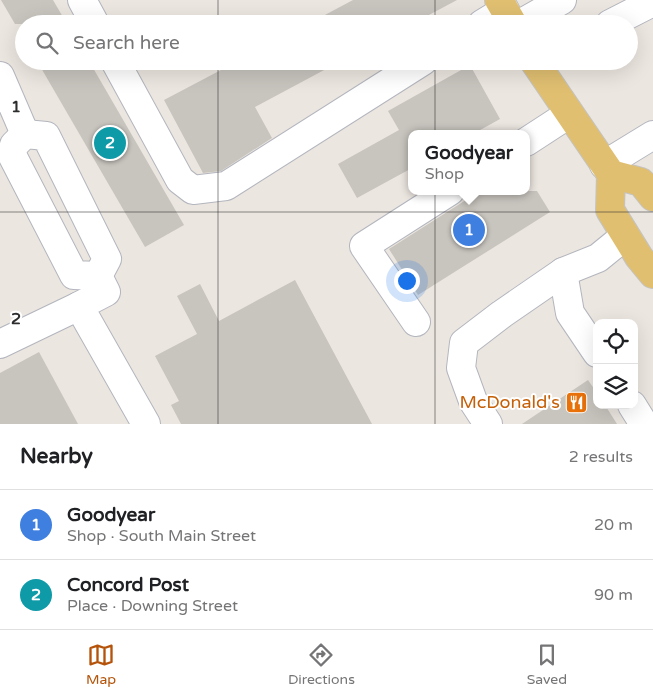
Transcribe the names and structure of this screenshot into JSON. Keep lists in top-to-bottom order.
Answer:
{
  "places": {
    "restaurant": ["McDonald's"]
  },
  "page": {
    "search": "Search here",
    "pins": ["2", "1"],
    "popup": ["Goodyear", "Shop"],
    "heading": ["Nearby", "2 results"],
    "list": [
      {
        "mark": "1",
        "name": "Goodyear",
        "note": "Shop · South Main Street",
        "value": "20 m"
      },
      {
        "mark": "2",
        "name": "Concord Post",
        "note": "Place · Downing Street",
        "value": "90 m"
      }
    ],
    "nav": ["Map", "Directions", "Saved"]
  },
  "grid": {
    "rows": ["1", "2"]
  }
}
